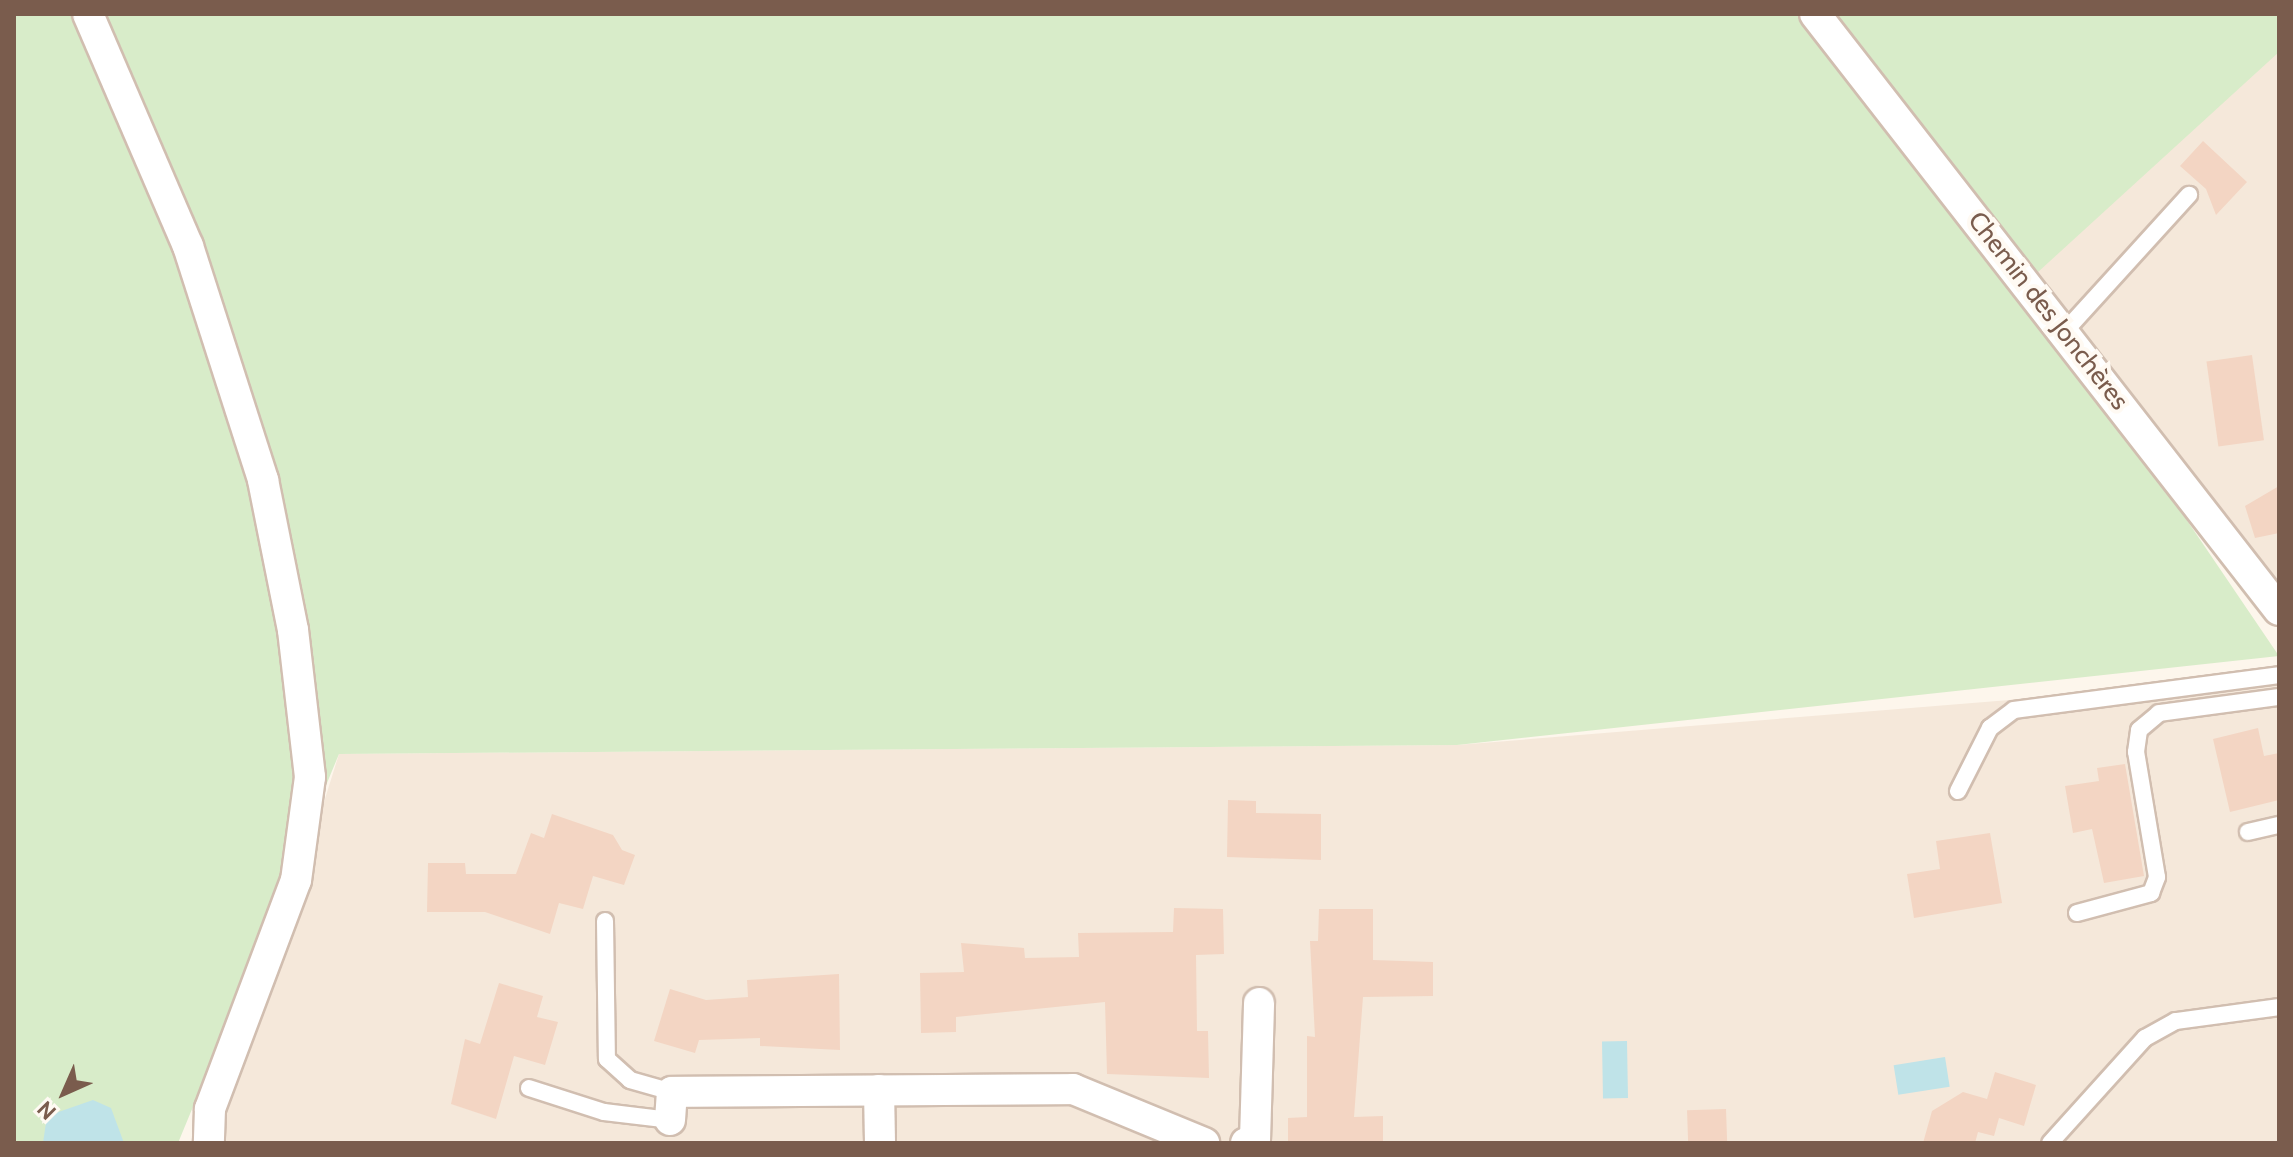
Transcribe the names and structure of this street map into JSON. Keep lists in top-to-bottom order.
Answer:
{
  "streets": {
    "street": ["Chemin des Jonchères"]
  },
  "north": "bottom left"
}
